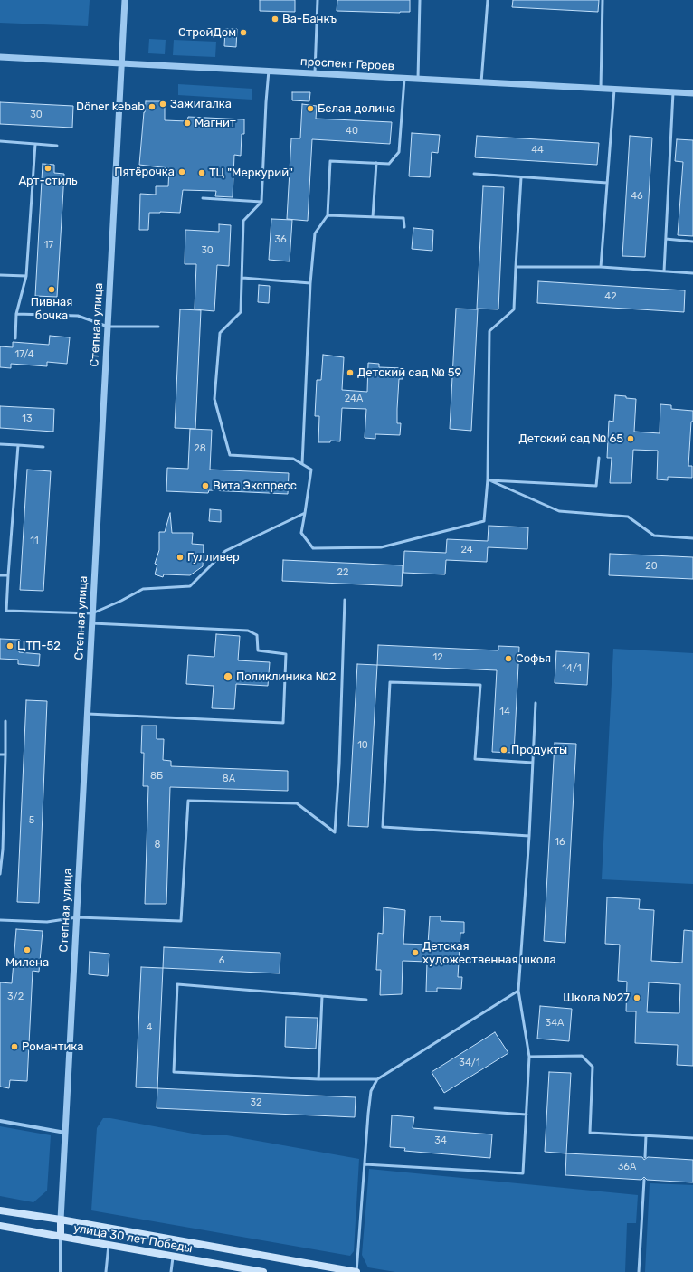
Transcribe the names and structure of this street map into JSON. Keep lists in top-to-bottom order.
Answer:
{
  "streets": {
    "main road": ["Степная улица", "улица 30 лет Победы"],
    "street": ["проспект Героев"]
  },
  "crossings": [
    ["проспект Героев", "Степная улица"],
    ["Степная улица", "улица 30 лет Победы"]
  ],
  "places": [
    "Ва-Банкъ",
    "СтройДом",
    "Зажигалка",
    "Döner kebab",
    "Белая долина",
    "Магнит",
    "Арт-стиль",
    "Пятёрочка",
    "ТЦ \"Меркурий\"",
    "Пивная бочка",
    "Детский сад № 59",
    "Детский сад № 65",
    "Вита Экспресс",
    "Гулливер",
    "ЦТП-52",
    "Софья",
    "Поликлиника №2",
    "Продукты",
    "Милена",
    "Детская художественная школа",
    "Школа №27",
    "Романтика"
  ],
  "house_numbers": [
    "30",
    "40",
    "44",
    "46",
    "36",
    "17",
    "30",
    "42",
    "17/4",
    "24А",
    "13",
    "28",
    "11",
    "24",
    "20",
    "22",
    "12",
    "14/1",
    "14",
    "10",
    "8Б",
    "8А",
    "5",
    "16",
    "8",
    "6",
    "3/2",
    "34А",
    "4",
    "34/1",
    "32",
    "34",
    "36А"
  ]
}
